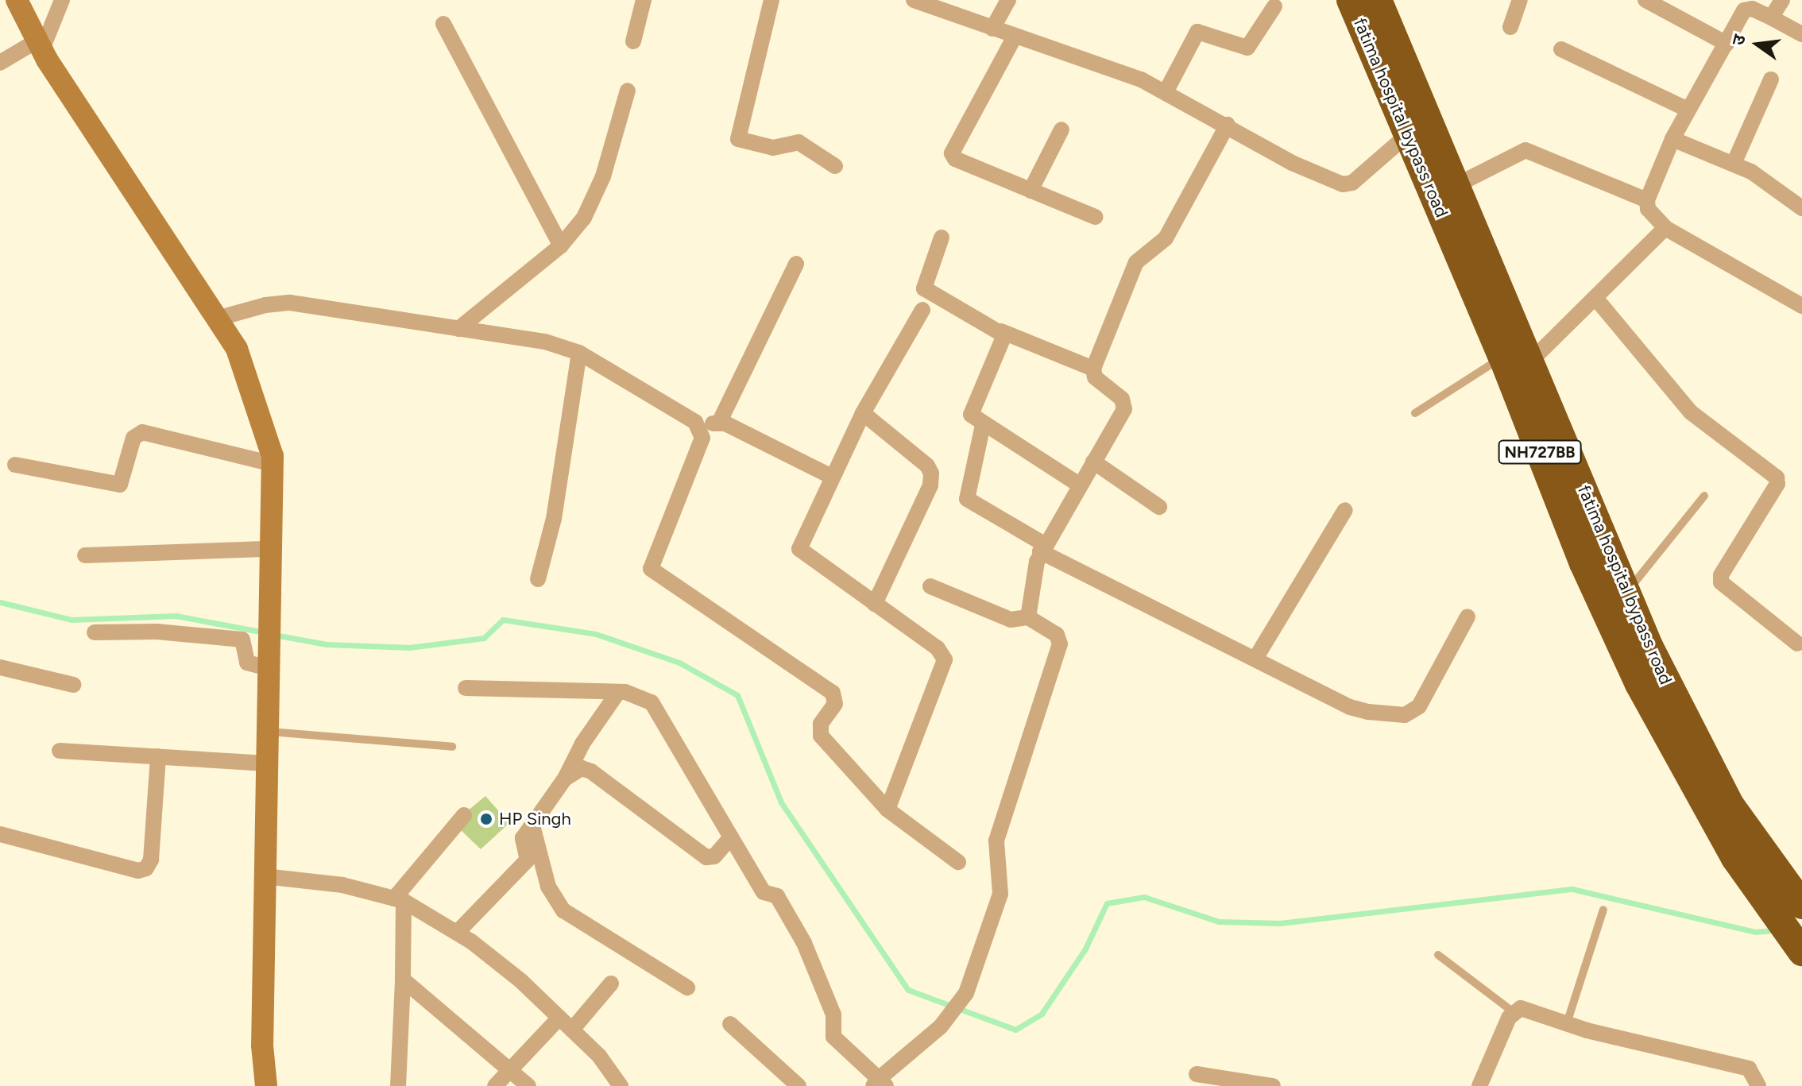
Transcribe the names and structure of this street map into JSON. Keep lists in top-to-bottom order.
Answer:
{
  "streets": {
    "highway": ["fatima hospital bypass road", "NH727BB"]
  },
  "crossings": [
    ["fatima hospital bypass road", "NH727BB"]
  ],
  "places": ["HP Singh"],
  "north": "left"
}
